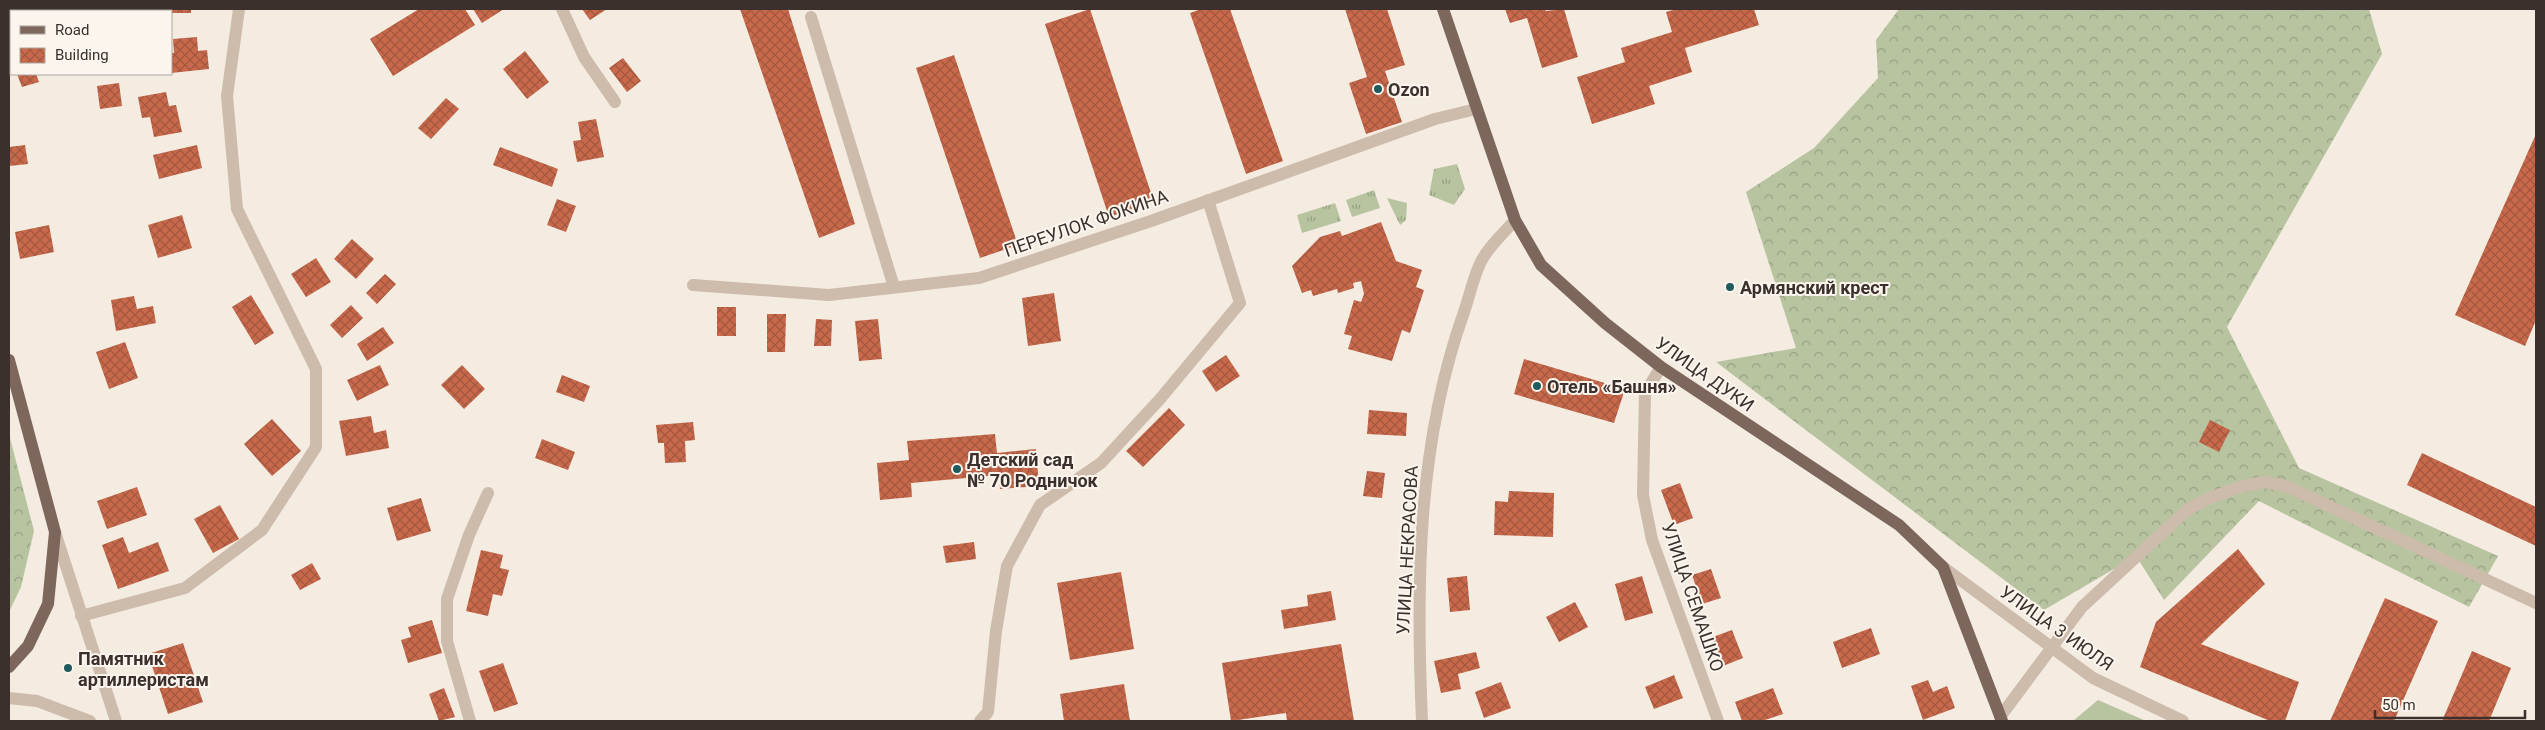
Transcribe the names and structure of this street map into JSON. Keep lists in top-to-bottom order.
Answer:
{
  "streets": {
    "main road": ["УЛИЦА ДУКИ"],
    "street": [
      "ПЕРЕУЛОК ФОКИНА",
      "УЛИЦА НЕКРАСОВА",
      "УЛИЦА СЕМАШКО",
      "УЛИЦА 3 ИЮЛЯ"
    ]
  },
  "crossings": [
    ["ПЕРЕУЛОК ФОКИНА", "УЛИЦА ДУКИ"],
    ["УЛИЦА ДУКИ", "УЛИЦА НЕКРАСОВА"],
    ["УЛИЦА ДУКИ", "УЛИЦА СЕМАШКО"],
    ["УЛИЦА ДУКИ", "УЛИЦА 3 ИЮЛЯ"]
  ],
  "places": [
    "Ozon",
    "Армянский крест",
    "Отель «Башня»",
    "Детский сад № 70 Родничок",
    "Памятник артиллеристам"
  ],
  "legend": ["Road", "Building"],
  "scale_bar": "50 m"
}
